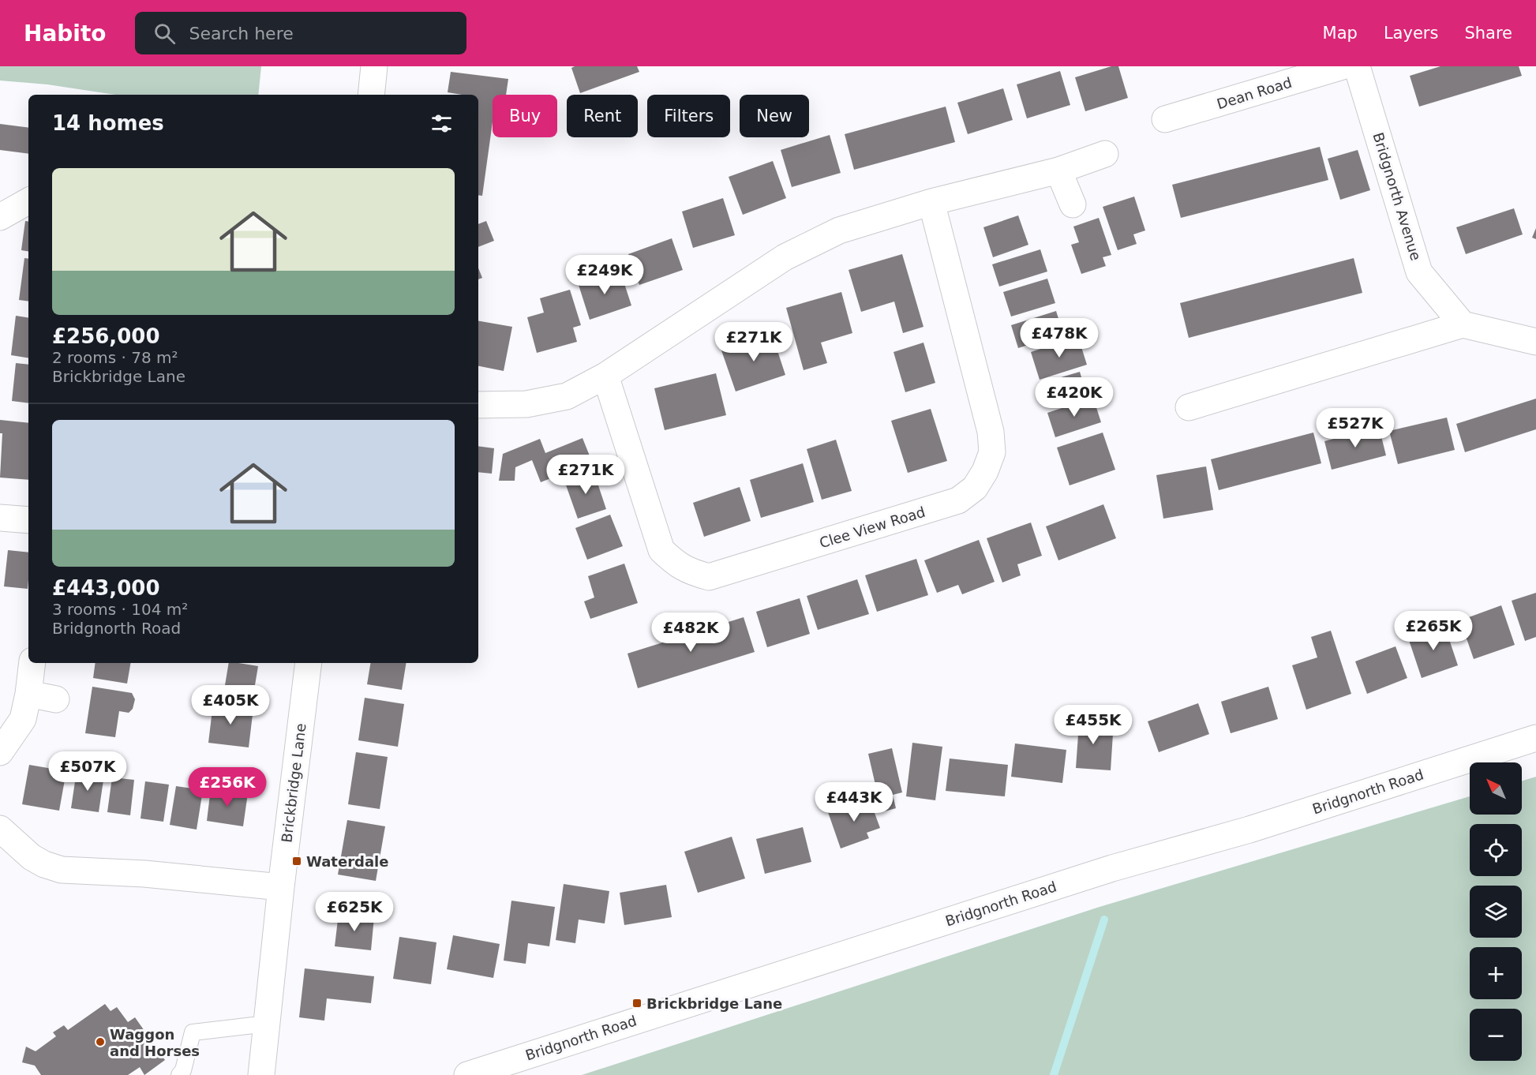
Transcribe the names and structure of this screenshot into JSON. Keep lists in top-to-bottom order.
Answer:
{
  "streets": {
    "street": [
      "Dean Road",
      "Bridgnorth Avenue",
      "Clee View Road",
      "Brickbridge Lane",
      "Bridgnorth Road"
    ]
  },
  "places": {
    "transit": ["Waterdale", "Brickbridge Lane"],
    "other": ["Waggon and Horses"]
  },
  "north": "top left",
  "page": {
    "header": "Habito",
    "search": "Search here",
    "nav": ["Map", "Layers", "Share"],
    "chip": [
      "Buy",
      "Rent",
      "Filters",
      "New"
    ],
    "heading": "14 homes",
    "list": [
      {
        "name": "£256,000",
        "note": "2 rooms · 78 m² · Brickbridge Lane"
      },
      {
        "name": "£443,000",
        "note": "3 rooms · 104 m² · Bridgnorth Road"
      }
    ],
    "price": [
      "£249K",
      "£478K",
      "£271K",
      "£420K",
      "£527K",
      "£271K",
      "£265K",
      "£482K",
      "£405K",
      "£455K",
      "£507K",
      "£256K",
      "£443K",
      "£625K"
    ],
    "map_buttons": ["+", "−"]
  }
}
